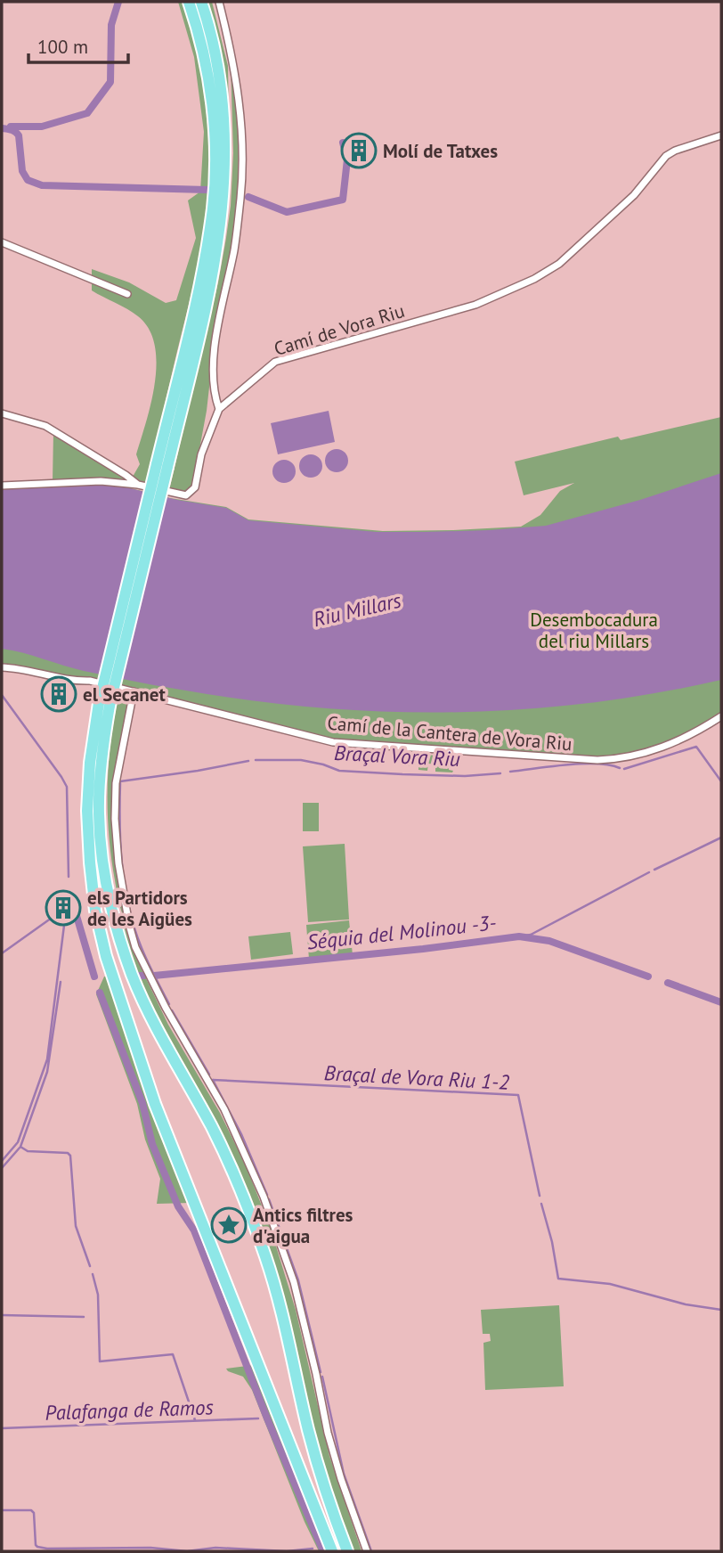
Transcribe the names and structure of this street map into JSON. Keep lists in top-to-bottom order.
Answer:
{
  "streets": {
    "street": ["Camí de Vora Riu", "Camí de la Cantera de Vora Riu"]
  },
  "water": [
    "Riu Millars",
    "Braçal Vora Riu",
    "Séquia del Molinou -3-",
    "Braçal de Vora Riu 1-2",
    "Palafanga de Ramos"
  ],
  "parks": ["Desembocadura del riu Millars"],
  "places": {
    "building": ["Molí de Tatxes", "el Secanet", "els Partidors de les Aigües"],
    "place": ["Antics filtres d'aigua"]
  },
  "scale_bar": "100 m"
}
